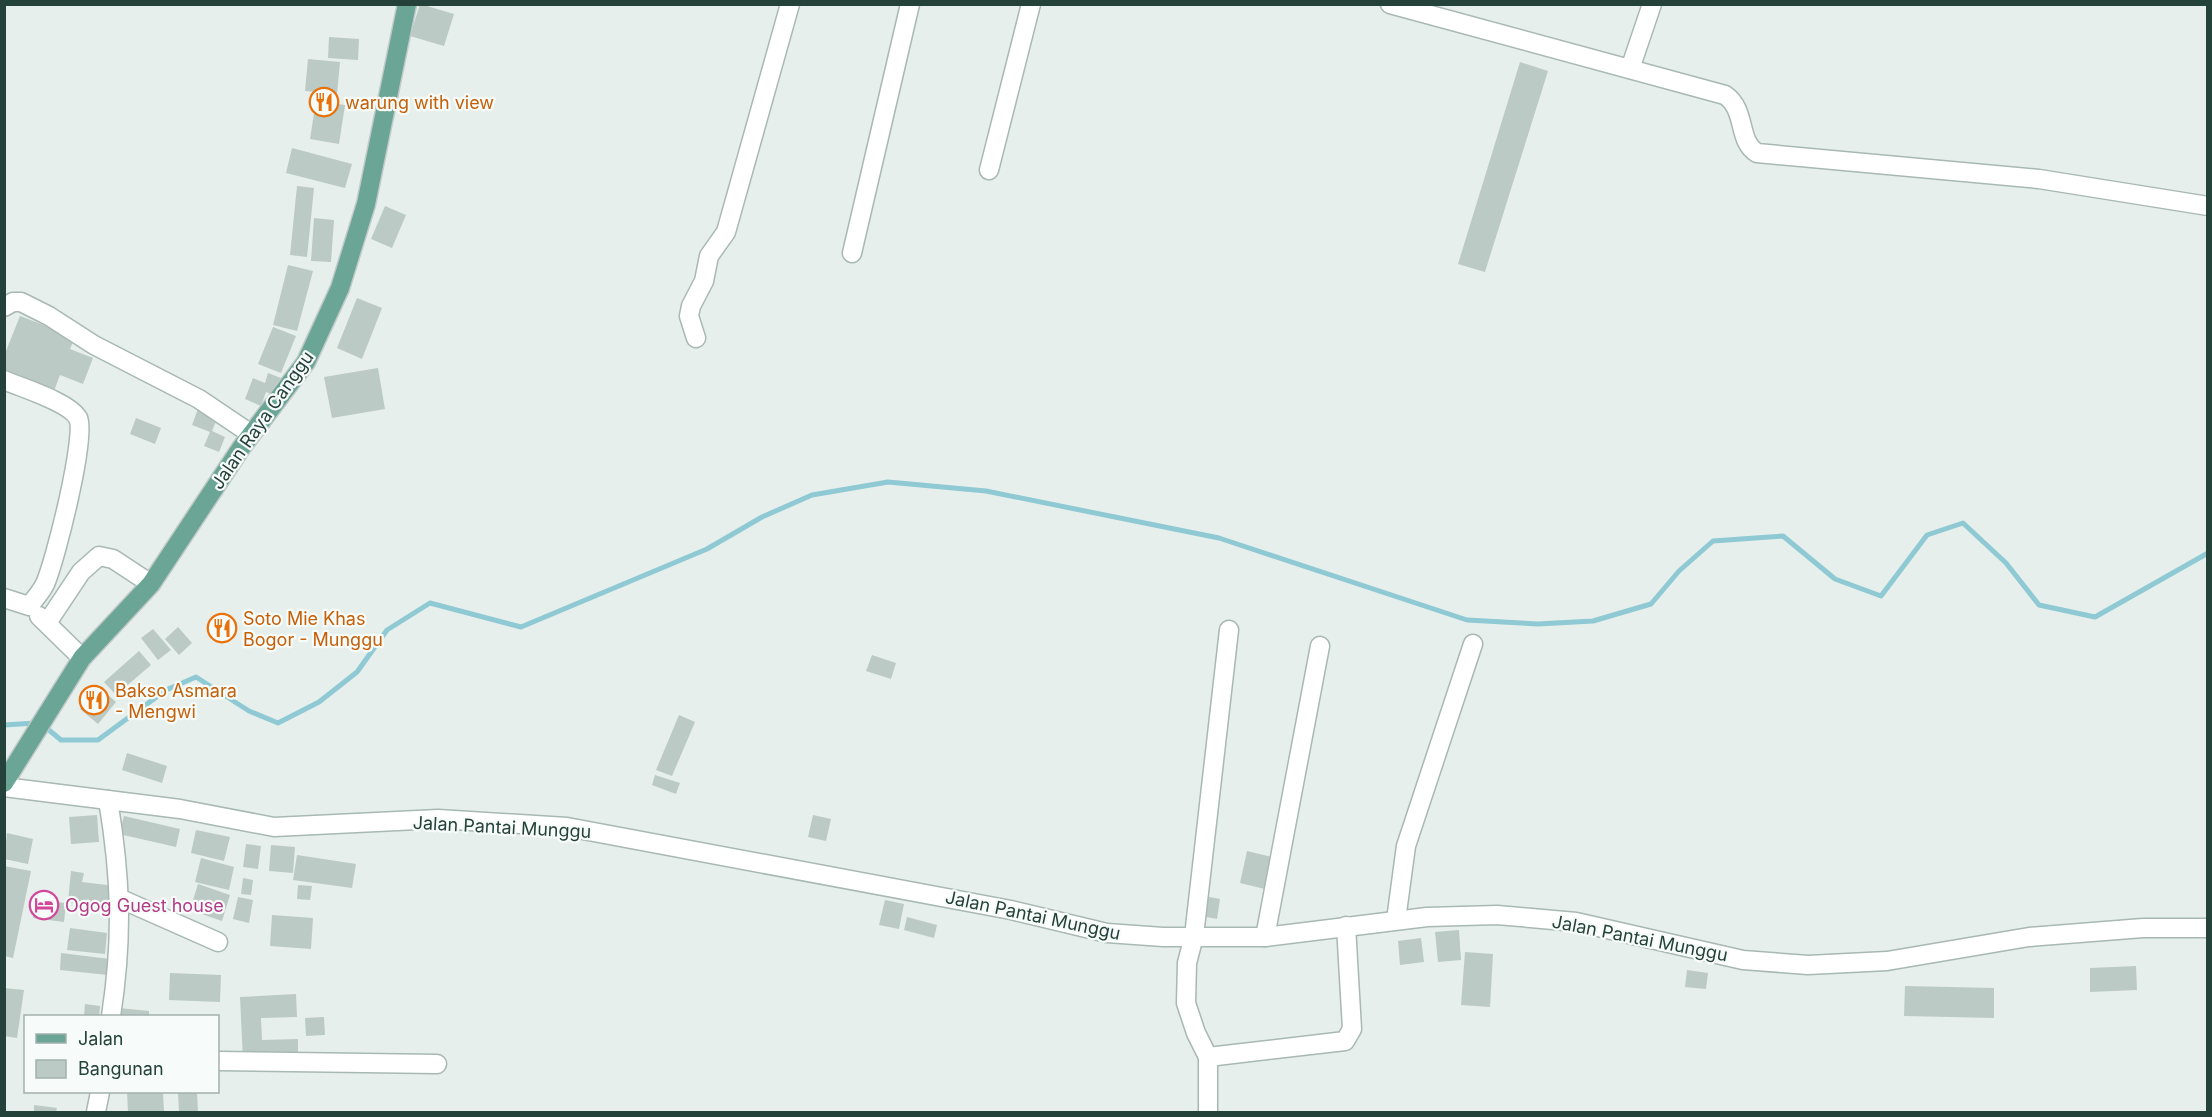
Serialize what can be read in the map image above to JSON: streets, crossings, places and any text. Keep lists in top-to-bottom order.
{
  "streets": {
    "main road": ["Jalan Raya Canggu"],
    "street": ["Jalan Pantai Munggu"]
  },
  "crossings": [
    ["Jalan Raya Canggu", "Jalan Pantai Munggu"]
  ],
  "places": {
    "restaurant": ["warung with view", "Soto Mie Khas Bogor - Munggu", "Bakso Asmara - Mengwi"],
    "hotel": ["Ogog Guest house"]
  },
  "legend": ["Jalan", "Bangunan"]
}
